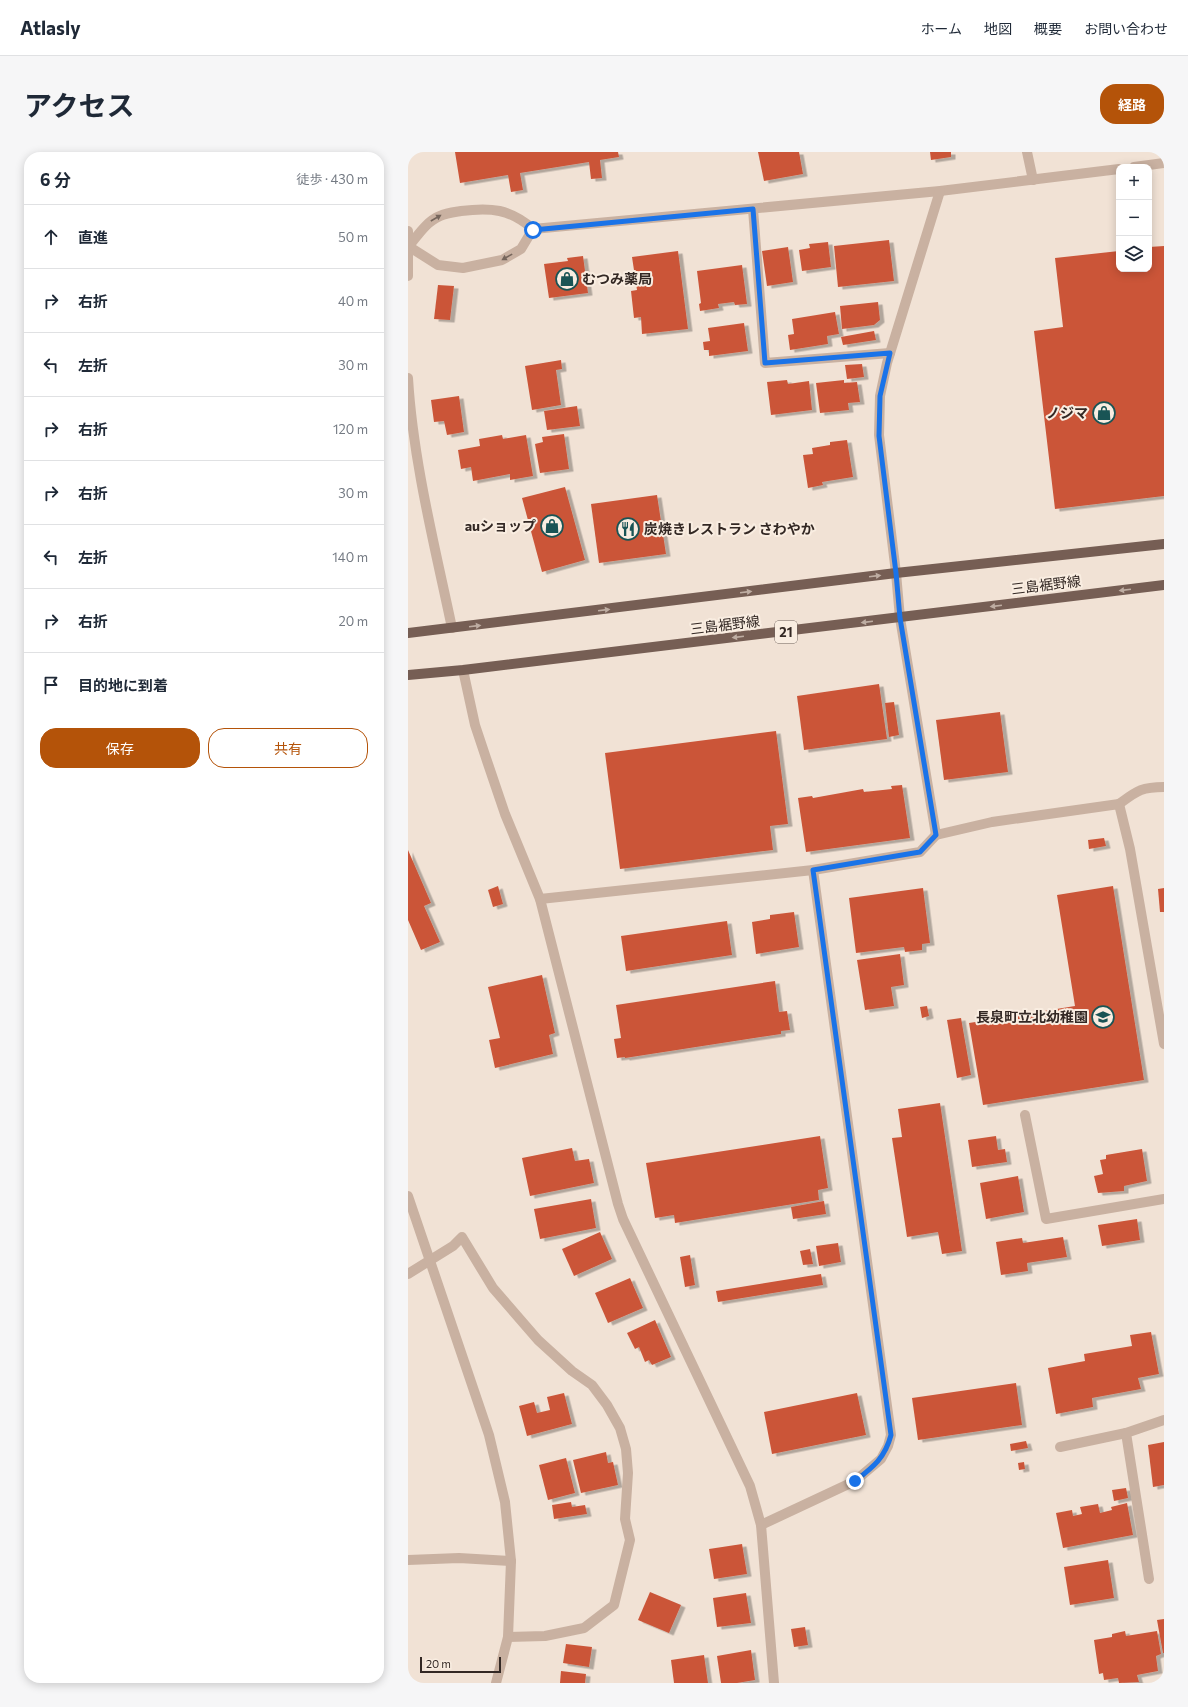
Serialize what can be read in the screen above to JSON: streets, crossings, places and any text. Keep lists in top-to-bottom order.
{
  "streets": {
    "main road": ["三島裾野線", "21"]
  },
  "places": {
    "shop": ["むつみ薬局", "ノジマ", "auショップ"],
    "restaurant": ["炭焼きレストラン さわやか"],
    "school or university": ["長泉町立北幼稚園"]
  },
  "scale_bar": "20 m",
  "page": {
    "header": "Atlasly",
    "nav": [
      "ホーム",
      "地図",
      "概要",
      "お問い合わせ"
    ],
    "title": "アクセス",
    "buttons": [
      "経路",
      ["保存", "共有"]
    ],
    "heading": ["6 分", "徒歩 · 430 m"],
    "map_buttons": ["+", "−"],
    "list": [
      ["直進", "50 m"],
      ["右折", "40 m"],
      ["左折", "30 m"],
      ["右折", "120 m"],
      ["右折", "30 m"],
      ["左折", "140 m"],
      ["右折", "20 m"],
      "目的地に到着"
    ],
    "scale": "20 m"
  }
}
